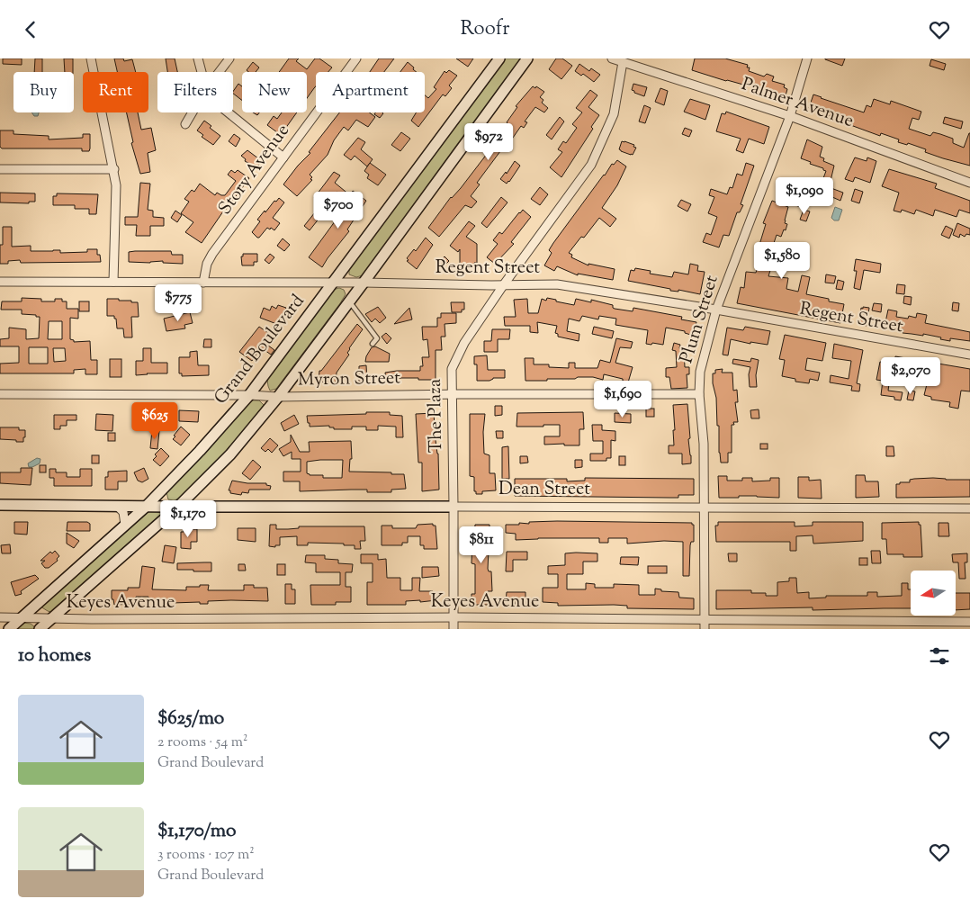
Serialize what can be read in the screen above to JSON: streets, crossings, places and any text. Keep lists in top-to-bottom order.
{
  "streets": {
    "street": [
      "Palmer Avenue",
      "Story Avenue",
      "Regent Street",
      "Plum Street",
      "Grand Boulevard",
      "Myron Street",
      "The Plaza",
      "Dean Street",
      "Keyes Avenue"
    ]
  },
  "crossings": [
    ["Palmer Avenue", "Plum Street"],
    ["Palmer Avenue", "The Plaza"],
    ["Story Avenue", "Regent Street"],
    ["Regent Street", "Plum Street"],
    ["Regent Street", "Grand Boulevard"],
    ["Regent Street", "The Plaza"],
    ["Plum Street", "Myron Street"],
    ["Plum Street", "Dean Street"],
    ["Plum Street", "Keyes Avenue"],
    ["Grand Boulevard", "Myron Street"],
    ["Grand Boulevard", "Dean Street"],
    ["Grand Boulevard", "Keyes Avenue"],
    ["Myron Street", "The Plaza"],
    ["The Plaza", "Dean Street"],
    ["The Plaza", "Keyes Avenue"]
  ],
  "north": "left",
  "page": {
    "header": "Roofr",
    "chip": [
      "Buy",
      "Rent",
      "Filters",
      "New",
      "Apartment"
    ],
    "price": [
      "$972",
      "$1,090",
      "$700",
      "$1,580",
      "$775",
      "$2,070",
      "$1,690",
      "$625",
      "$1,170",
      "$811"
    ],
    "heading": "10 homes",
    "list": [
      {
        "name": "$625/mo",
        "note": "2 rooms · 54 m² · Grand Boulevard"
      },
      {
        "name": "$1,170/mo",
        "note": "3 rooms · 107 m² · Grand Boulevard"
      }
    ]
  }
}
